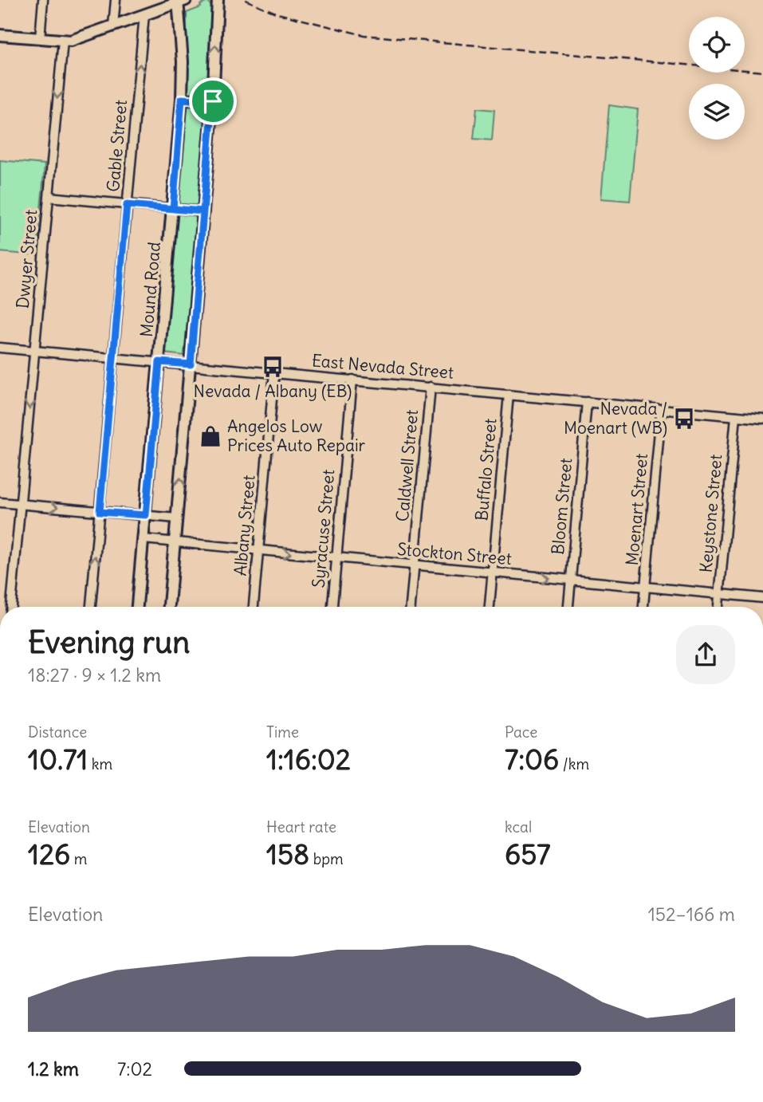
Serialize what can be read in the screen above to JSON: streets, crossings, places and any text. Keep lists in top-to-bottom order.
{
  "streets": {
    "main road": ["Mound Road"],
    "street": [
      "Gable Street",
      "Dwyer Street",
      "East Nevada Street",
      "Caldwell Street",
      "Buffalo Street",
      "Bloom Street",
      "Moenart Street",
      "Keystone Street",
      "Albany Street",
      "Syracuse Street",
      "Stockton Street"
    ]
  },
  "crossings": [
    ["Gable Street", "East Nevada Street"],
    ["Dwyer Street", "East Nevada Street"],
    ["Mound Road", "East Nevada Street"],
    ["Mound Road", "Stockton Street"],
    ["East Nevada Street", "Caldwell Street"],
    ["East Nevada Street", "Buffalo Street"],
    ["East Nevada Street", "Bloom Street"],
    ["East Nevada Street", "Moenart Street"],
    ["East Nevada Street", "Keystone Street"],
    ["East Nevada Street", "Albany Street"],
    ["East Nevada Street", "Syracuse Street"],
    ["Caldwell Street", "Stockton Street"],
    ["Buffalo Street", "Stockton Street"],
    ["Bloom Street", "Stockton Street"],
    ["Moenart Street", "Stockton Street"],
    ["Keystone Street", "Stockton Street"],
    ["Albany Street", "Stockton Street"],
    ["Syracuse Street", "Stockton Street"]
  ],
  "one_way": ["Gable Street", "Dwyer Street"],
  "places": {
    "bus stop": ["Nevada / Albany (EB)", "Nevada / Moenart (WB)"],
    "shop": ["Angelos Low Prices Auto Repair"]
  },
  "page": {
    "heading": ["Evening run", "18:27 · 9 × 1.2 km"],
    "stats": [
      ["Distance", "10.71 km"],
      ["Time", "1:16:02"],
      ["Pace", "7:06 /km"],
      ["Elevation", "126 m"],
      ["Heart rate", "158 bpm"],
      ["kcal", "657"]
    ],
    "chart": ["Elevation", "152–166 m"],
    "list": [
      {
        "name": "1.2 km",
        "note": "7:02"
      }
    ]
  }
}
